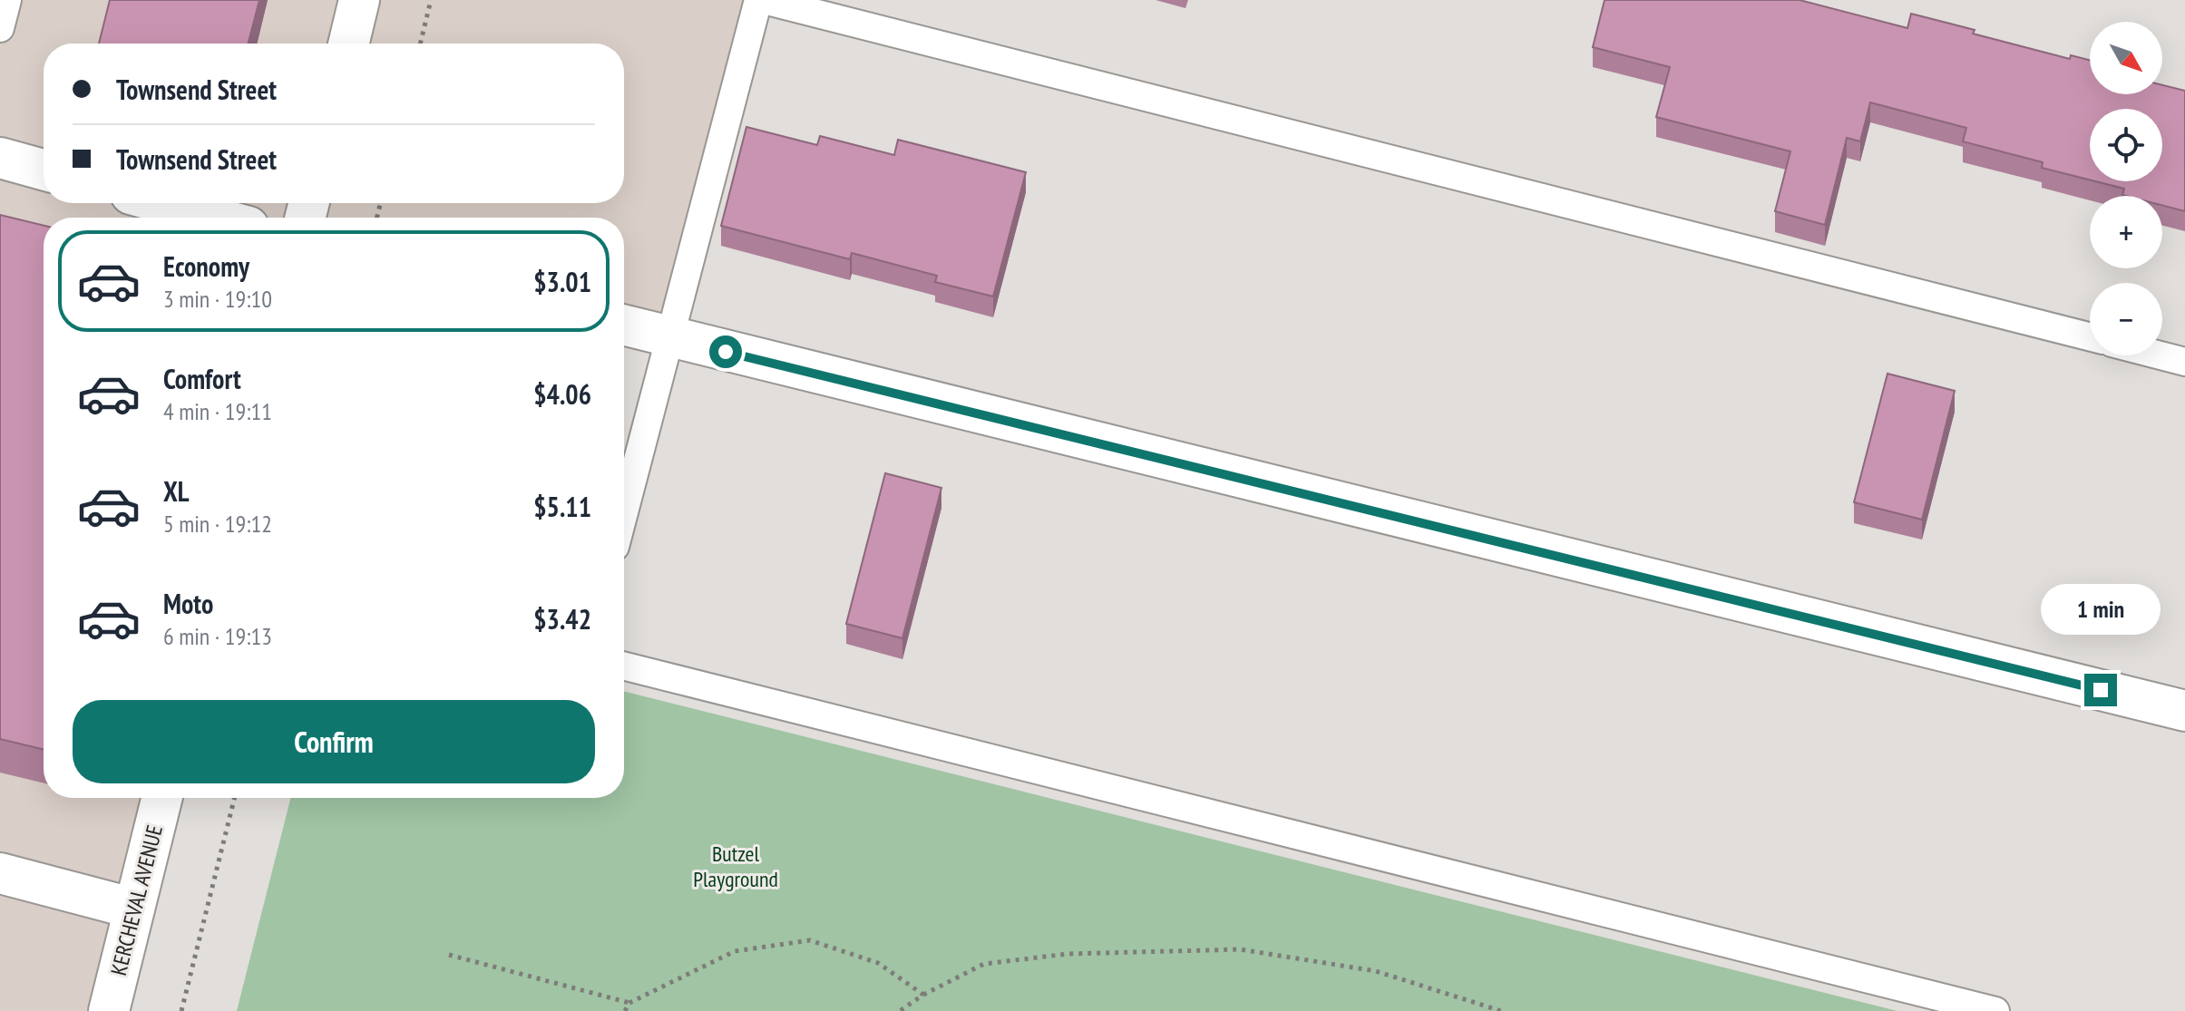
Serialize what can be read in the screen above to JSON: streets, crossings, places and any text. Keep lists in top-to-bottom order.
{
  "streets": {
    "street": ["KERCHEVAL AVENUE"]
  },
  "parks": ["Butzel Playground"],
  "north": "bottom right",
  "page": {
    "map_buttons": ["+", "−"],
    "banner": ["Townsend Street", "Townsend Street"],
    "list": [
      {
        "name": "Economy",
        "note": "3 min · 19:10",
        "value": "$3.01"
      },
      {
        "name": "Comfort",
        "note": "4 min · 19:11",
        "value": "$4.06"
      },
      {
        "name": "XL",
        "note": "5 min · 19:12",
        "value": "$5.11"
      },
      {
        "name": "Moto",
        "note": "6 min · 19:13",
        "value": "$3.42"
      }
    ],
    "bubble": "1 min",
    "buttons": "Confirm"
  }
}
